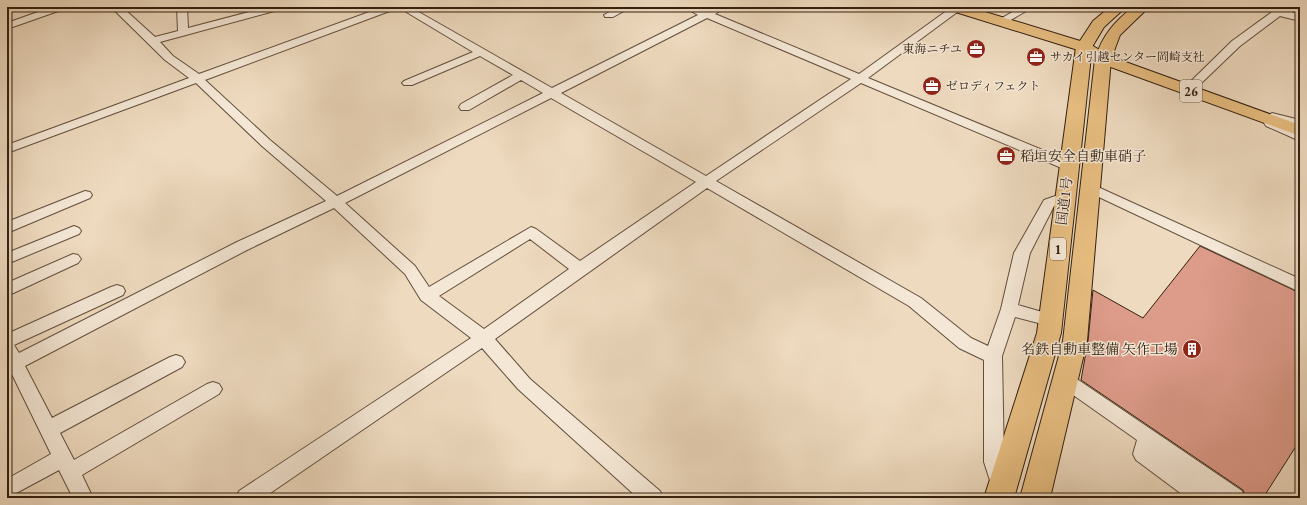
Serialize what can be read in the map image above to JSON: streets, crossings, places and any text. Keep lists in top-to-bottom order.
{
  "streets": {
    "main road": ["26", "国道1号", "1"]
  },
  "crossings": [
    ["26", "国道1号"]
  ],
  "places": {
    "office": [
      "東海ニチユ",
      "サカイ引越センター岡崎支社",
      "ゼロディフェクト",
      "稻垣安全自動車硝子"
    ],
    "building": ["名鉄自動車整備 矢作工場"]
  }
}
